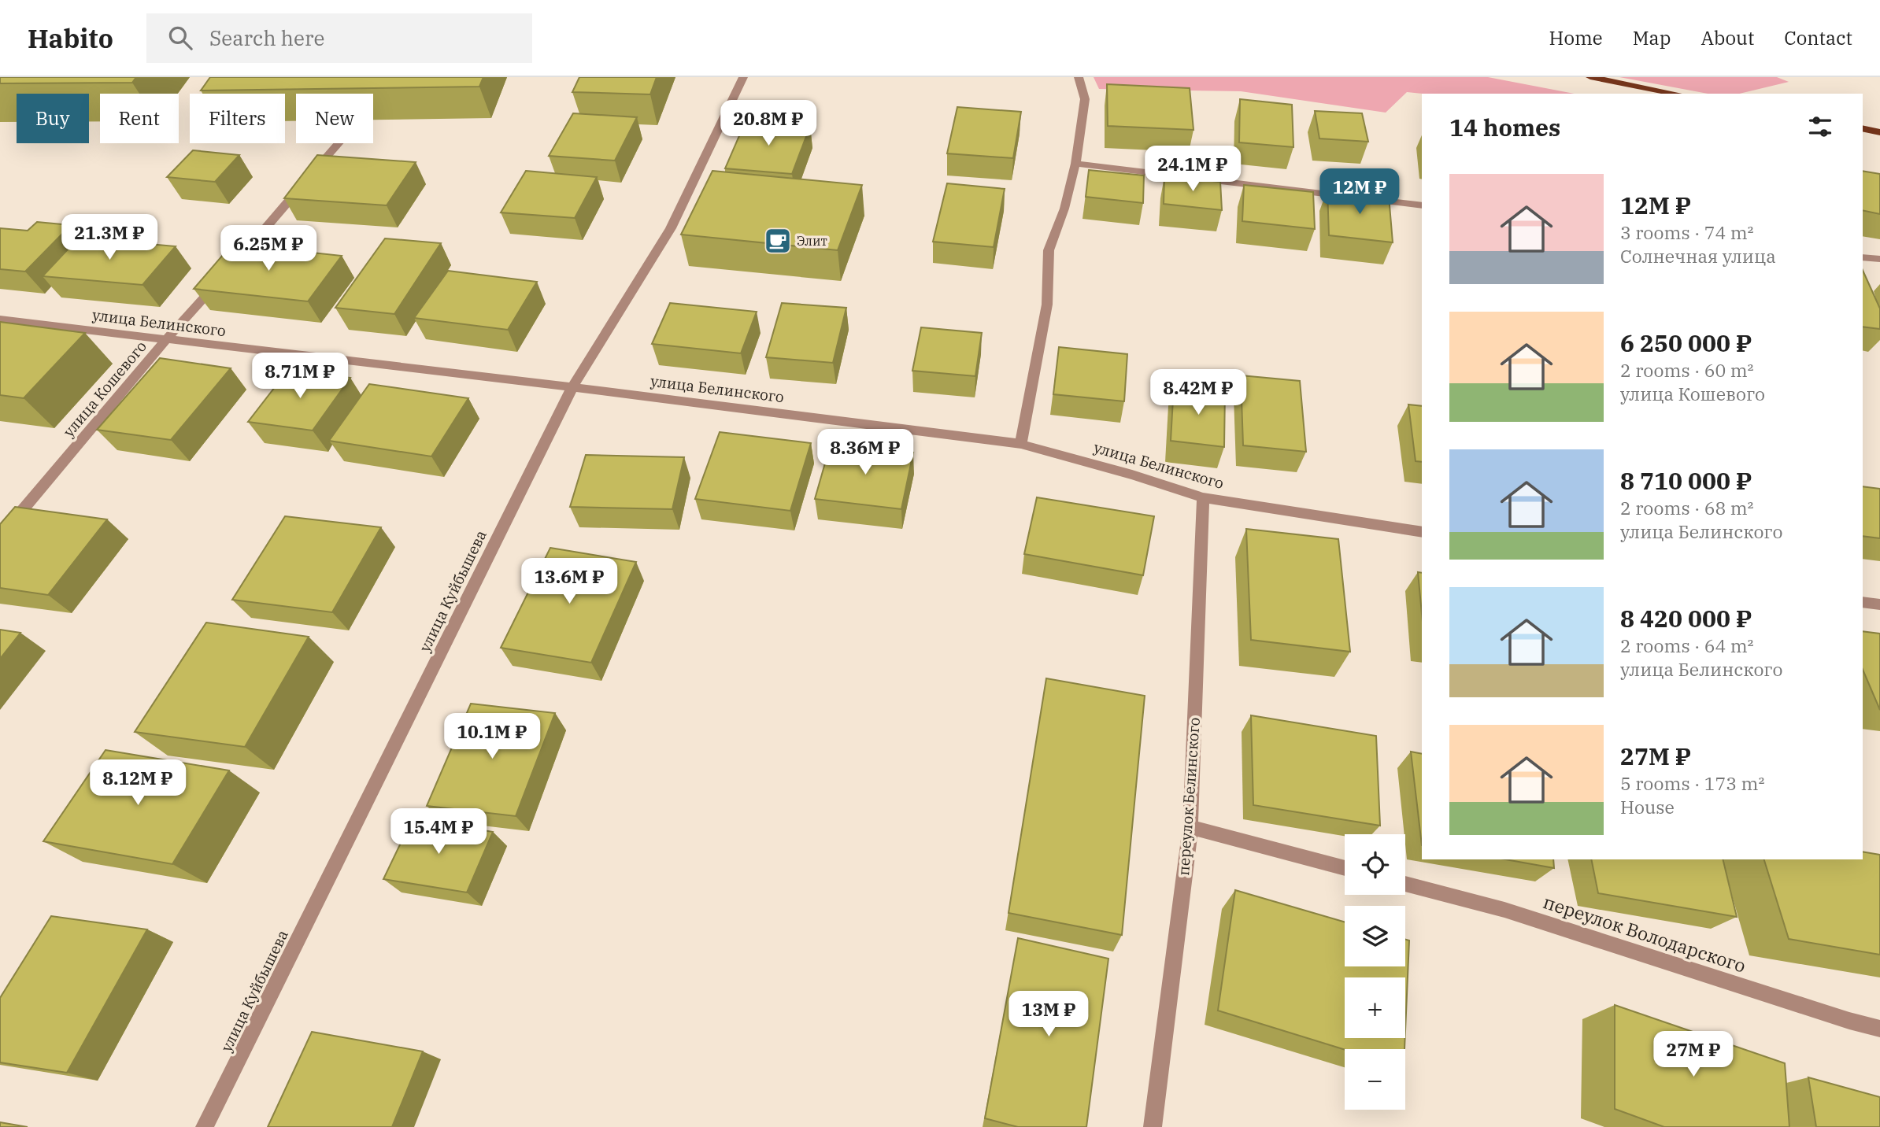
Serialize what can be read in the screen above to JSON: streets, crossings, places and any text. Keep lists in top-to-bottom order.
{
  "streets": {
    "street": [
      "улица Белинского",
      "улица Кошевого",
      "улица Куйбышева",
      "переулок Белинского",
      "переулок Володарского"
    ]
  },
  "crossings": [
    ["улица Белинского", "улица Кошевого"],
    ["улица Белинского", "улица Куйбышева"],
    ["улица Белинского", "переулок Белинского"]
  ],
  "places": {
    "cafe": ["Элит"]
  },
  "page": {
    "header": "Habito",
    "search": "Search here",
    "nav": [
      "Home",
      "Map",
      "About",
      "Contact"
    ],
    "chip": [
      "Buy",
      "Rent",
      "Filters",
      "New"
    ],
    "heading": "14 homes",
    "price": [
      "20.8M ₽",
      "24.1M ₽",
      "12M ₽",
      "21.3M ₽",
      "6.25M ₽",
      "8.71M ₽",
      "8.42M ₽",
      "8.36M ₽",
      "13.6M ₽",
      "10.1M ₽",
      "8.12M ₽",
      "15.4M ₽",
      "13M ₽",
      "27M ₽"
    ],
    "list": [
      {
        "name": "12M ₽",
        "note": "3 rooms · 74 m² · Солнечная улица"
      },
      {
        "name": "6 250 000 ₽",
        "note": "2 rooms · 60 m² · улица Кошевого"
      },
      {
        "name": "8 710 000 ₽",
        "note": "2 rooms · 68 m² · улица Белинского"
      },
      {
        "name": "8 420 000 ₽",
        "note": "2 rooms · 64 m² · улица Белинского"
      },
      {
        "name": "27M ₽",
        "note": "5 rooms · 173 m² · House"
      }
    ],
    "map_buttons": ["+", "−"]
  }
}
